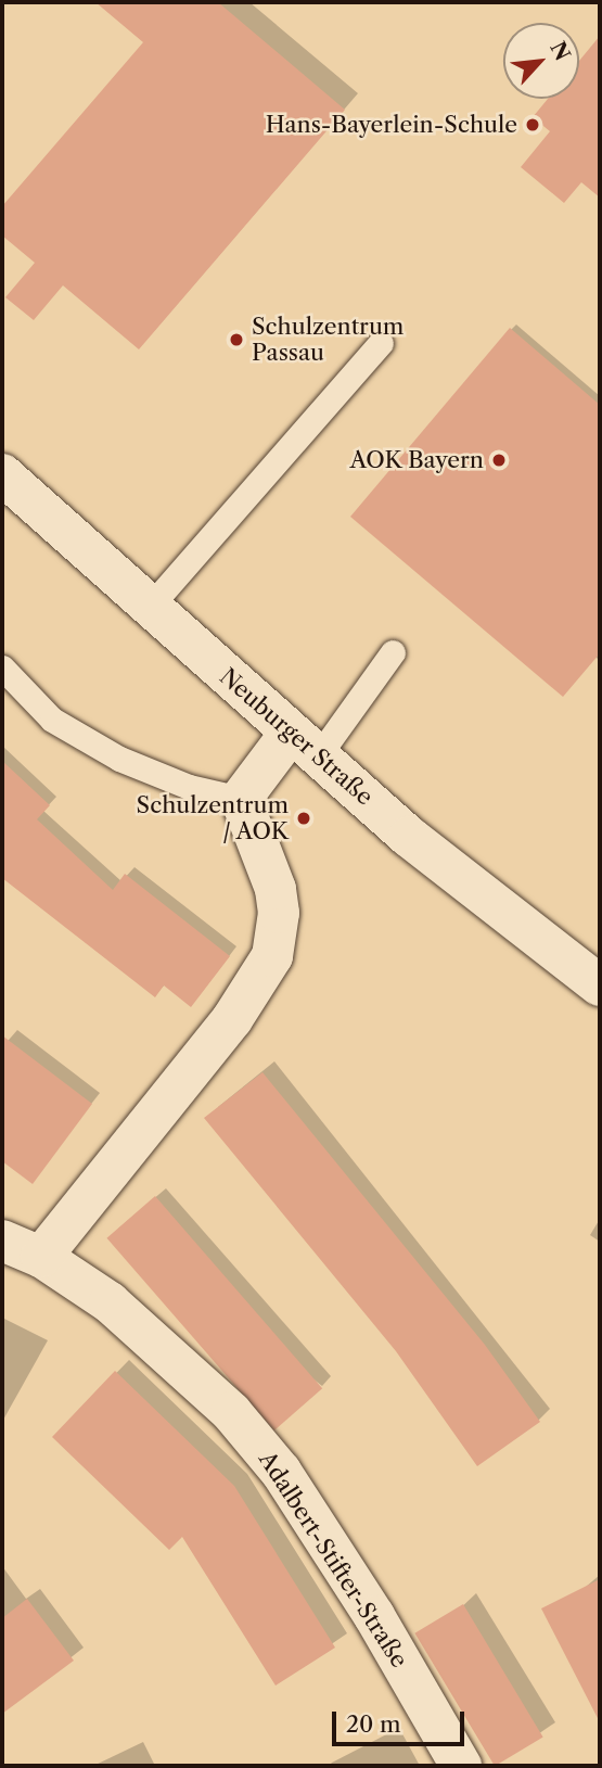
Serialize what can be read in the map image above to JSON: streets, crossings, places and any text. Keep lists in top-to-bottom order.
{
  "streets": {
    "street": ["Neuburger Straße", "Adalbert-Stifter-Straße"]
  },
  "places": [
    "Hans-Bayerlein-Schule",
    "Schulzentrum Passau",
    "AOK Bayern",
    "Schulzentrum / AOK"
  ],
  "scale_bar": "20 m",
  "north": "top right"
}
